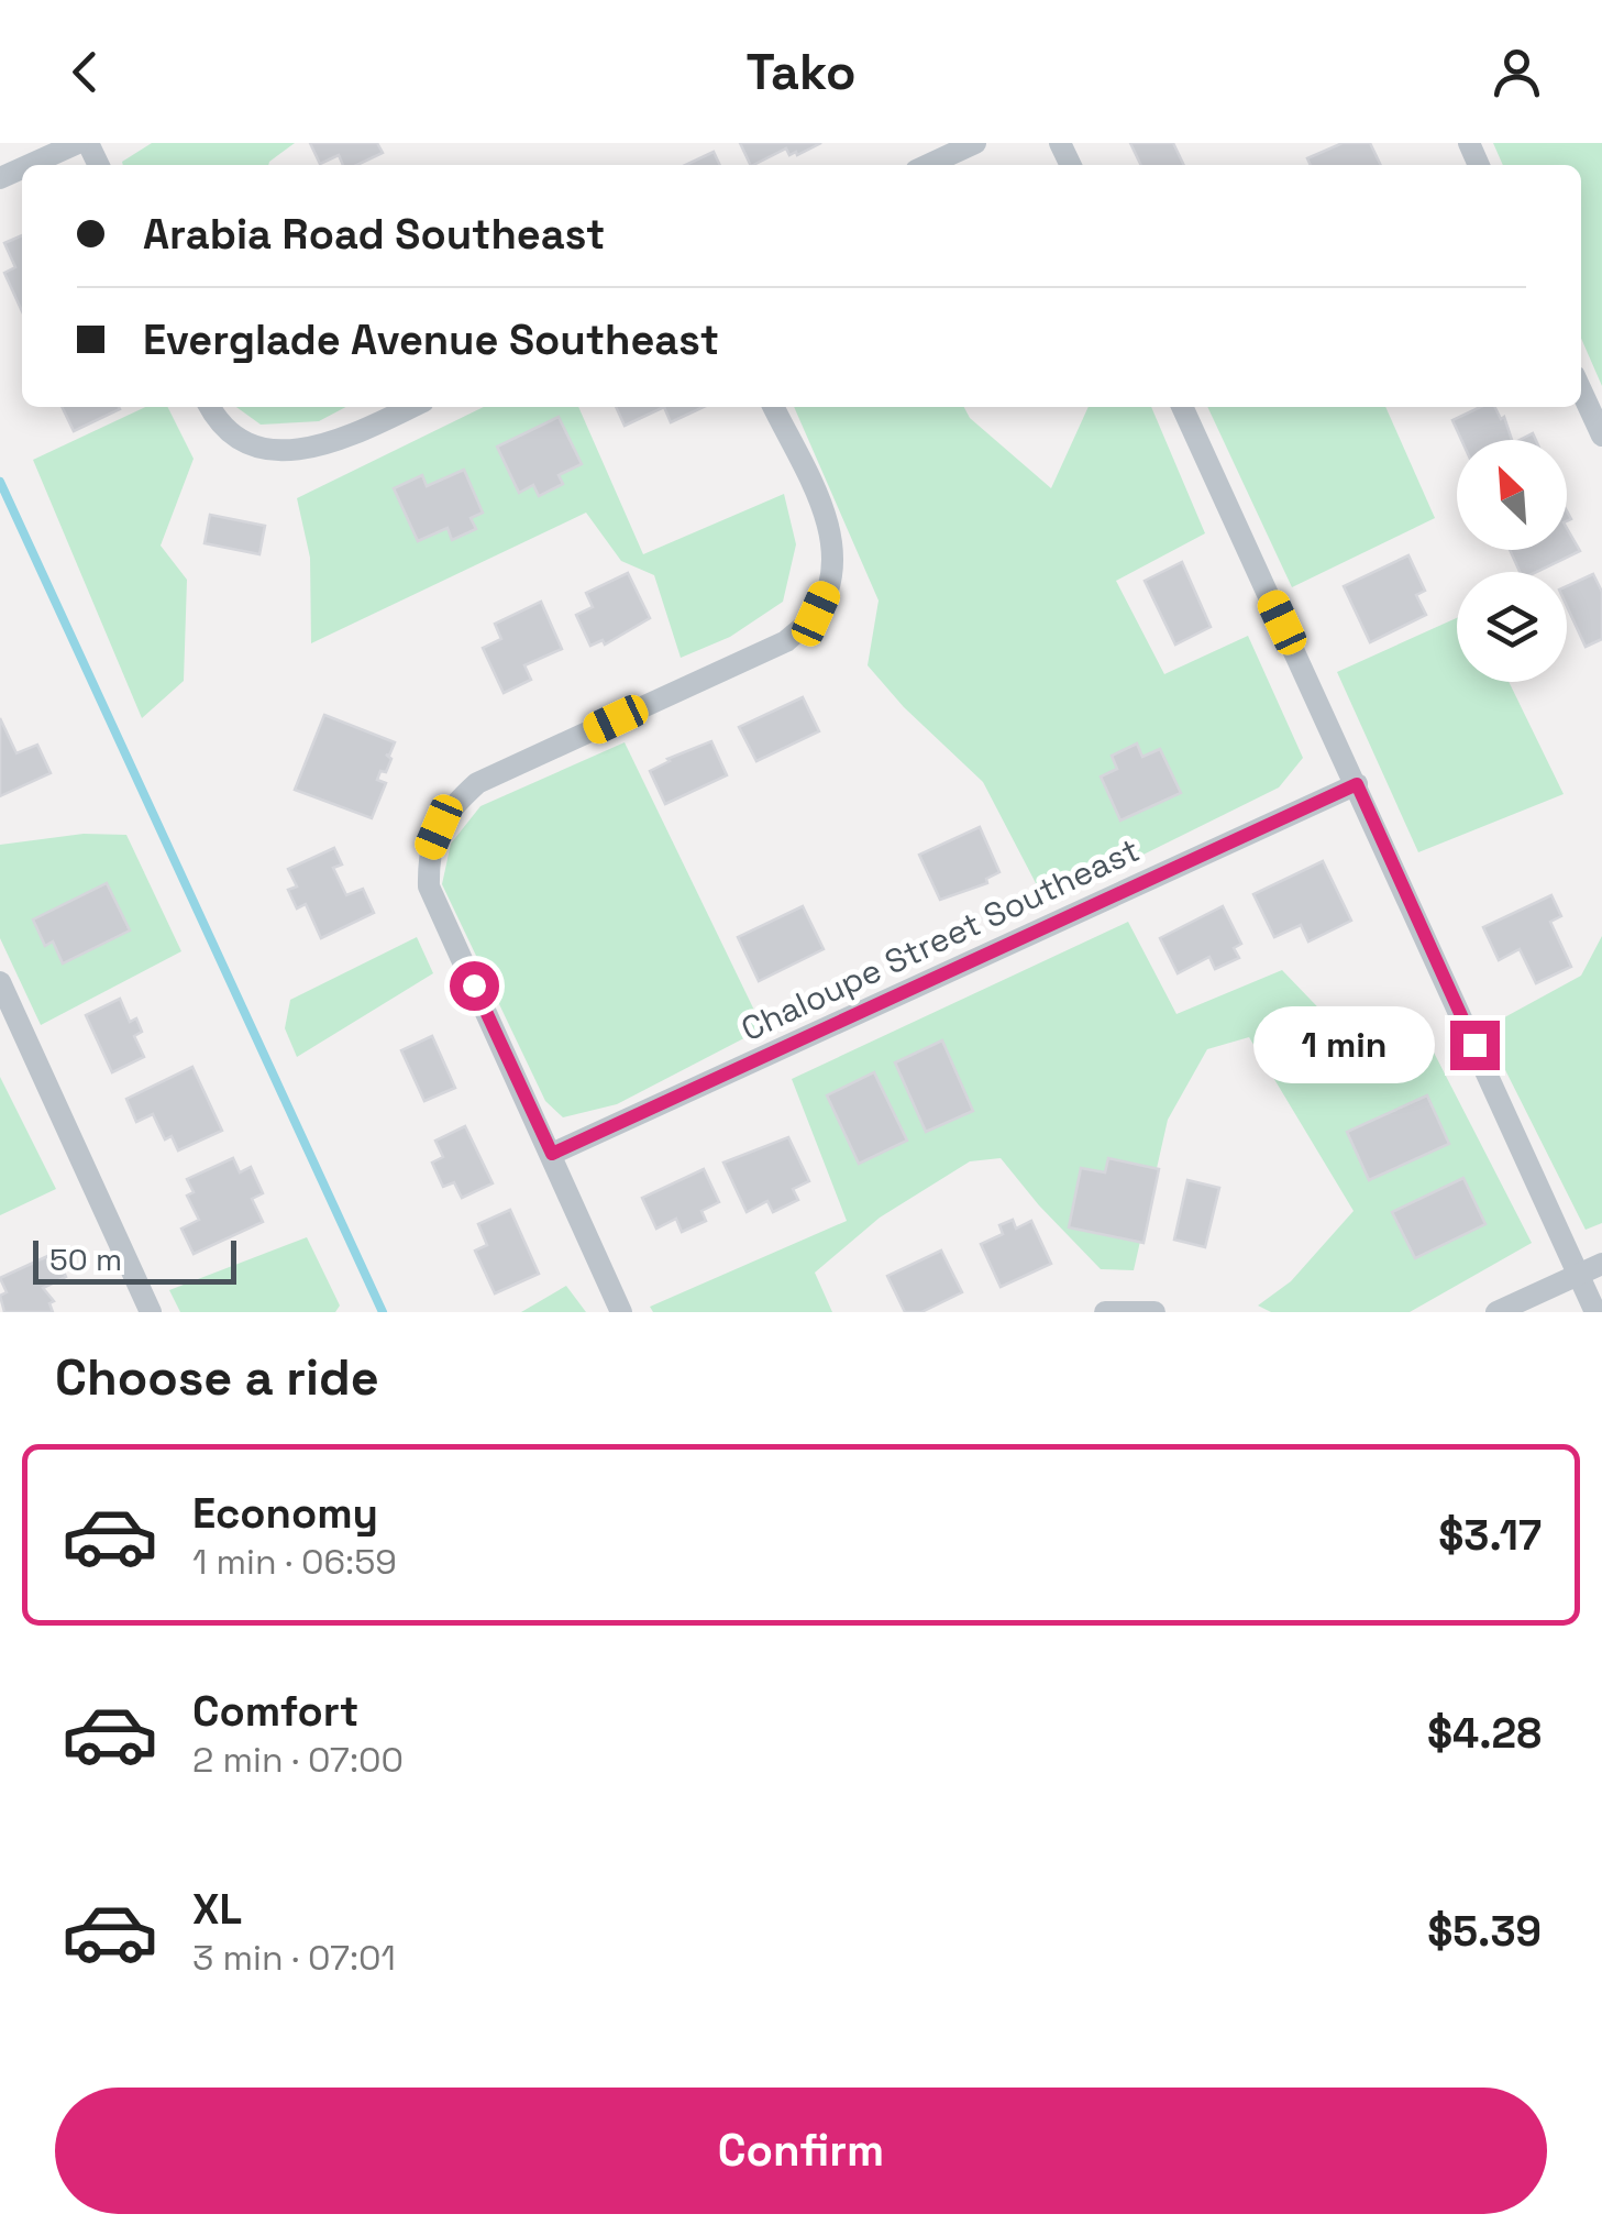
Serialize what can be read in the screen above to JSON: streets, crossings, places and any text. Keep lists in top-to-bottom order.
{
  "streets": {
    "street": ["Chaloupe Street Southeast"]
  },
  "scale_bar": "50 m",
  "north": "top left",
  "page": {
    "header": "Tako",
    "banner": ["Arabia Road Southeast", "Everglade Avenue Southeast"],
    "bubble": "1 min",
    "scale": "50 m",
    "heading": "Choose a ride",
    "list": [
      {
        "name": "Economy",
        "note": "1 min · 06:59",
        "value": "$3.17"
      },
      {
        "name": "Comfort",
        "note": "2 min · 07:00",
        "value": "$4.28"
      },
      {
        "name": "XL",
        "note": "3 min · 07:01",
        "value": "$5.39"
      }
    ],
    "buttons": "Confirm"
  }
}
